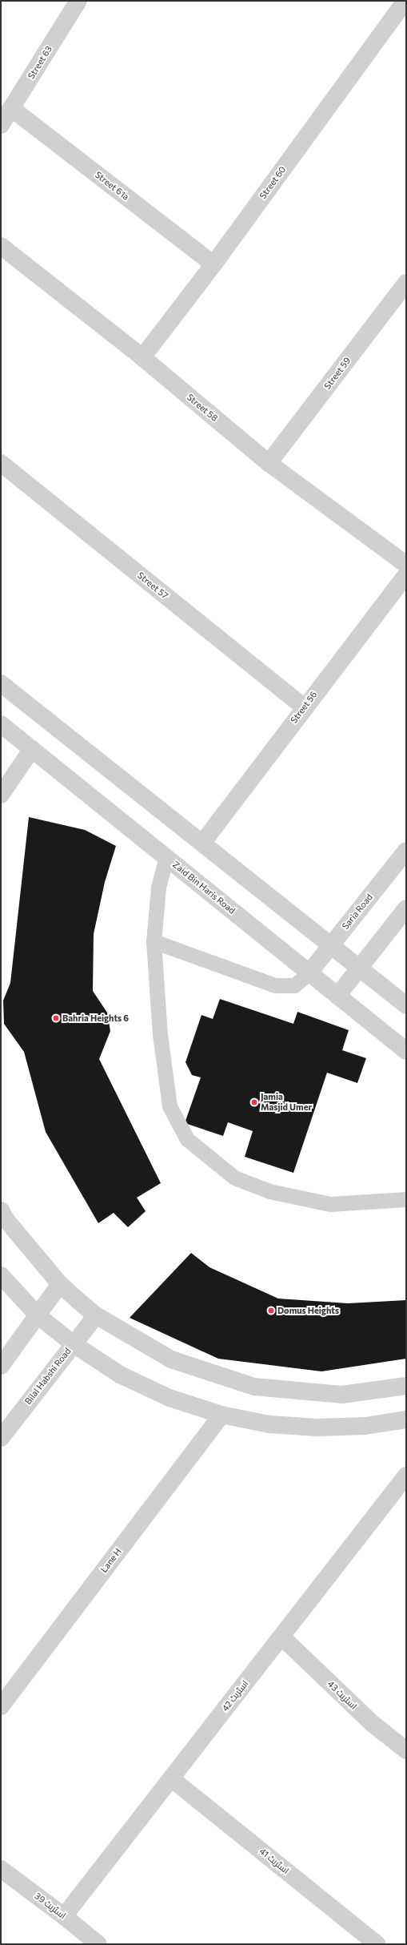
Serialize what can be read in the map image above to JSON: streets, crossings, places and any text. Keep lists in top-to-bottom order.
{
  "streets": {
    "street": [
      "Street 63",
      "Street 60",
      "Street 61a",
      "Street 59",
      "Street 58",
      "Street 57",
      "Street 56",
      "Zaid Bin Haris Road",
      "Saria Road",
      "Bilal Habshi Road",
      "Lane H",
      "اسٹریٹ 43",
      "اسٹریٹ 42",
      "اسٹریٹ 41",
      "اسٹریٹ 39"
    ]
  },
  "crossings": [
    ["Street 63", "Street 61a"],
    ["Street 60", "Street 61a"],
    ["Street 60", "Street 58"],
    ["Street 59", "Street 58"],
    ["Street 57", "Street 56"],
    ["Zaid Bin Haris Road", "Saria Road"],
    ["اسٹریٹ 43", "اسٹریٹ 42"],
    ["اسٹریٹ 42", "اسٹریٹ 41"],
    ["اسٹریٹ 42", "اسٹریٹ 39"]
  ],
  "places": ["Bahria Heights 6", "Jamia Masjid Umer", "Domus Heights"]
}
